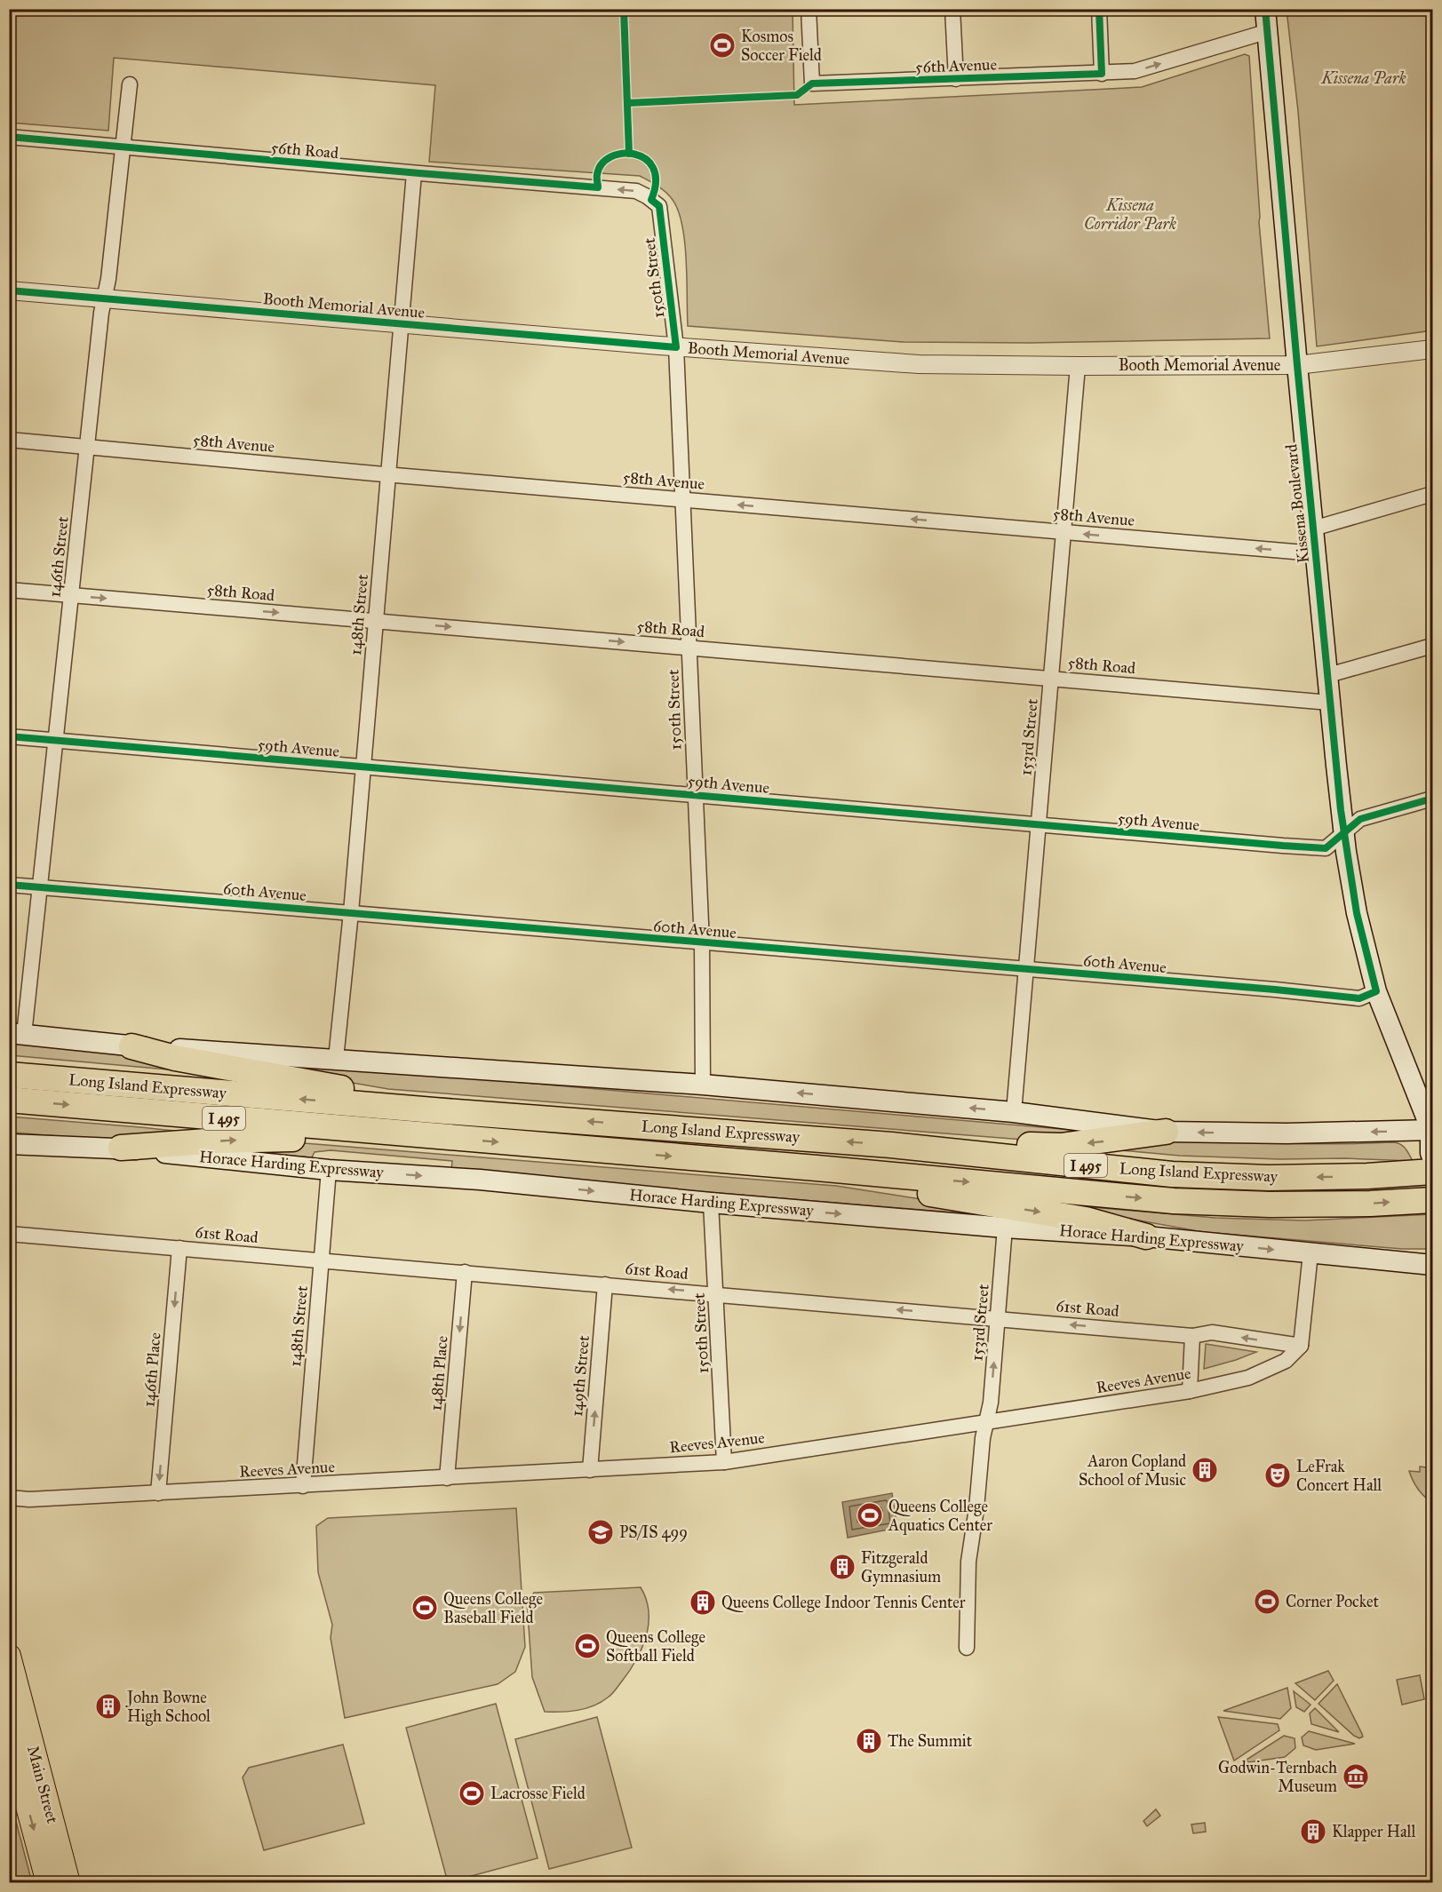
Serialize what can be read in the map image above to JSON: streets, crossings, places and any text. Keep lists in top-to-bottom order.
{
  "streets": {
    "highway": ["Long Island Expressway", "I 495"],
    "main road": ["Kissena Boulevard", "Horace Harding Expressway", "Main Street"],
    "street": [
      "56th Avenue",
      "56th Road",
      "150th Street",
      "Booth Memorial Avenue",
      "58th Avenue",
      "146th Street",
      "58th Road",
      "148th Street",
      "153rd Street",
      "59th Avenue",
      "60th Avenue",
      "61st Road",
      "146th Place",
      "148th Place",
      "149th Street",
      "Reeves Avenue"
    ]
  },
  "crossings": [
    ["56th Avenue", "Kissena Boulevard"],
    ["56th Road", "150th Street"],
    ["56th Road", "146th Street"],
    ["56th Road", "148th Street"],
    ["150th Street", "Booth Memorial Avenue"],
    ["150th Street", "58th Avenue"],
    ["150th Street", "58th Road"],
    ["150th Street", "59th Avenue"],
    ["150th Street", "60th Avenue"],
    ["150th Street", "Horace Harding Expressway"],
    ["150th Street", "61st Road"],
    ["150th Street", "Reeves Avenue"],
    ["Booth Memorial Avenue", "Kissena Boulevard"],
    ["Booth Memorial Avenue", "146th Street"],
    ["Booth Memorial Avenue", "148th Street"],
    ["Booth Memorial Avenue", "153rd Street"],
    ["58th Avenue", "Kissena Boulevard"],
    ["58th Avenue", "146th Street"],
    ["58th Avenue", "148th Street"],
    ["58th Avenue", "153rd Street"],
    ["Kissena Boulevard", "58th Road"],
    ["Kissena Boulevard", "59th Avenue"],
    ["Kissena Boulevard", "60th Avenue"],
    ["Kissena Boulevard", "Long Island Expressway"],
    ["146th Street", "58th Road"],
    ["146th Street", "59th Avenue"],
    ["146th Street", "60th Avenue"],
    ["58th Road", "148th Street"],
    ["58th Road", "153rd Street"],
    ["148th Street", "59th Avenue"],
    ["148th Street", "60th Avenue"],
    ["148th Street", "Horace Harding Expressway"],
    ["148th Street", "61st Road"],
    ["148th Street", "Reeves Avenue"],
    ["153rd Street", "59th Avenue"],
    ["153rd Street", "60th Avenue"],
    ["153rd Street", "Horace Harding Expressway"],
    ["153rd Street", "61st Road"],
    ["153rd Street", "Reeves Avenue"],
    ["61st Road", "146th Place"],
    ["61st Road", "148th Place"],
    ["61st Road", "149th Street"],
    ["61st Road", "Reeves Avenue"],
    ["146th Place", "Reeves Avenue"],
    ["148th Place", "Reeves Avenue"],
    ["149th Street", "Reeves Avenue"]
  ],
  "one_way": [
    "56th Road",
    "58th Avenue",
    "58th Road",
    "61st Road",
    "146th Place",
    "148th Place",
    "149th Street"
  ],
  "parks": ["Kissena Park", "Kissena Corridor Park"],
  "places": {
    "sports": [
      "Kosmos Soccer Field",
      "Queens College Aquatics Center",
      "Corner Pocket",
      "Queens College Baseball Field",
      "Queens College Softball Field",
      "Lacrosse Field"
    ],
    "building": [
      "Aaron Copland School of Music",
      "Fitzgerald Gymnasium",
      "Queens College Indoor Tennis Center",
      "John Bowne High School",
      "The Summit",
      "Klapper Hall"
    ],
    "theatre": ["LeFrak Concert Hall"],
    "school or university": ["PS/IS 499"],
    "museum": ["Godwin-Ternbach Museum"]
  }
}
